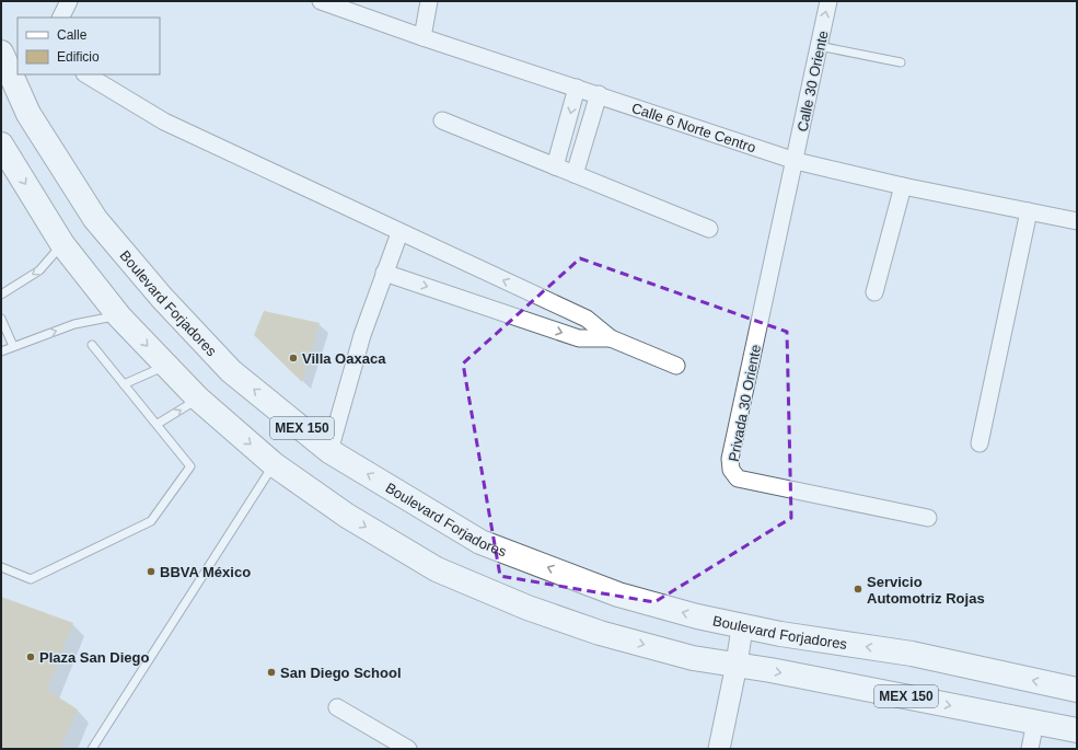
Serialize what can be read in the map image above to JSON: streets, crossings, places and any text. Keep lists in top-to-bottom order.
{
  "streets": {
    "main road": ["Boulevard Forjadores", "MEX 150"],
    "street": ["Calle 30 Oriente", "Calle 6 Norte Centro", "Privada 30 Oriente"]
  },
  "crossings": [
    ["Calle 30 Oriente", "Calle 6 Norte Centro"],
    ["Calle 30 Oriente", "Privada 30 Oriente"],
    ["Calle 6 Norte Centro", "Privada 30 Oriente"]
  ],
  "places": [
    "Villa Oaxaca",
    "BBVA México",
    "Servicio Automotriz Rojas",
    "Plaza San Diego",
    "San Diego School"
  ],
  "legend": ["Calle", "Edificio"]
}
